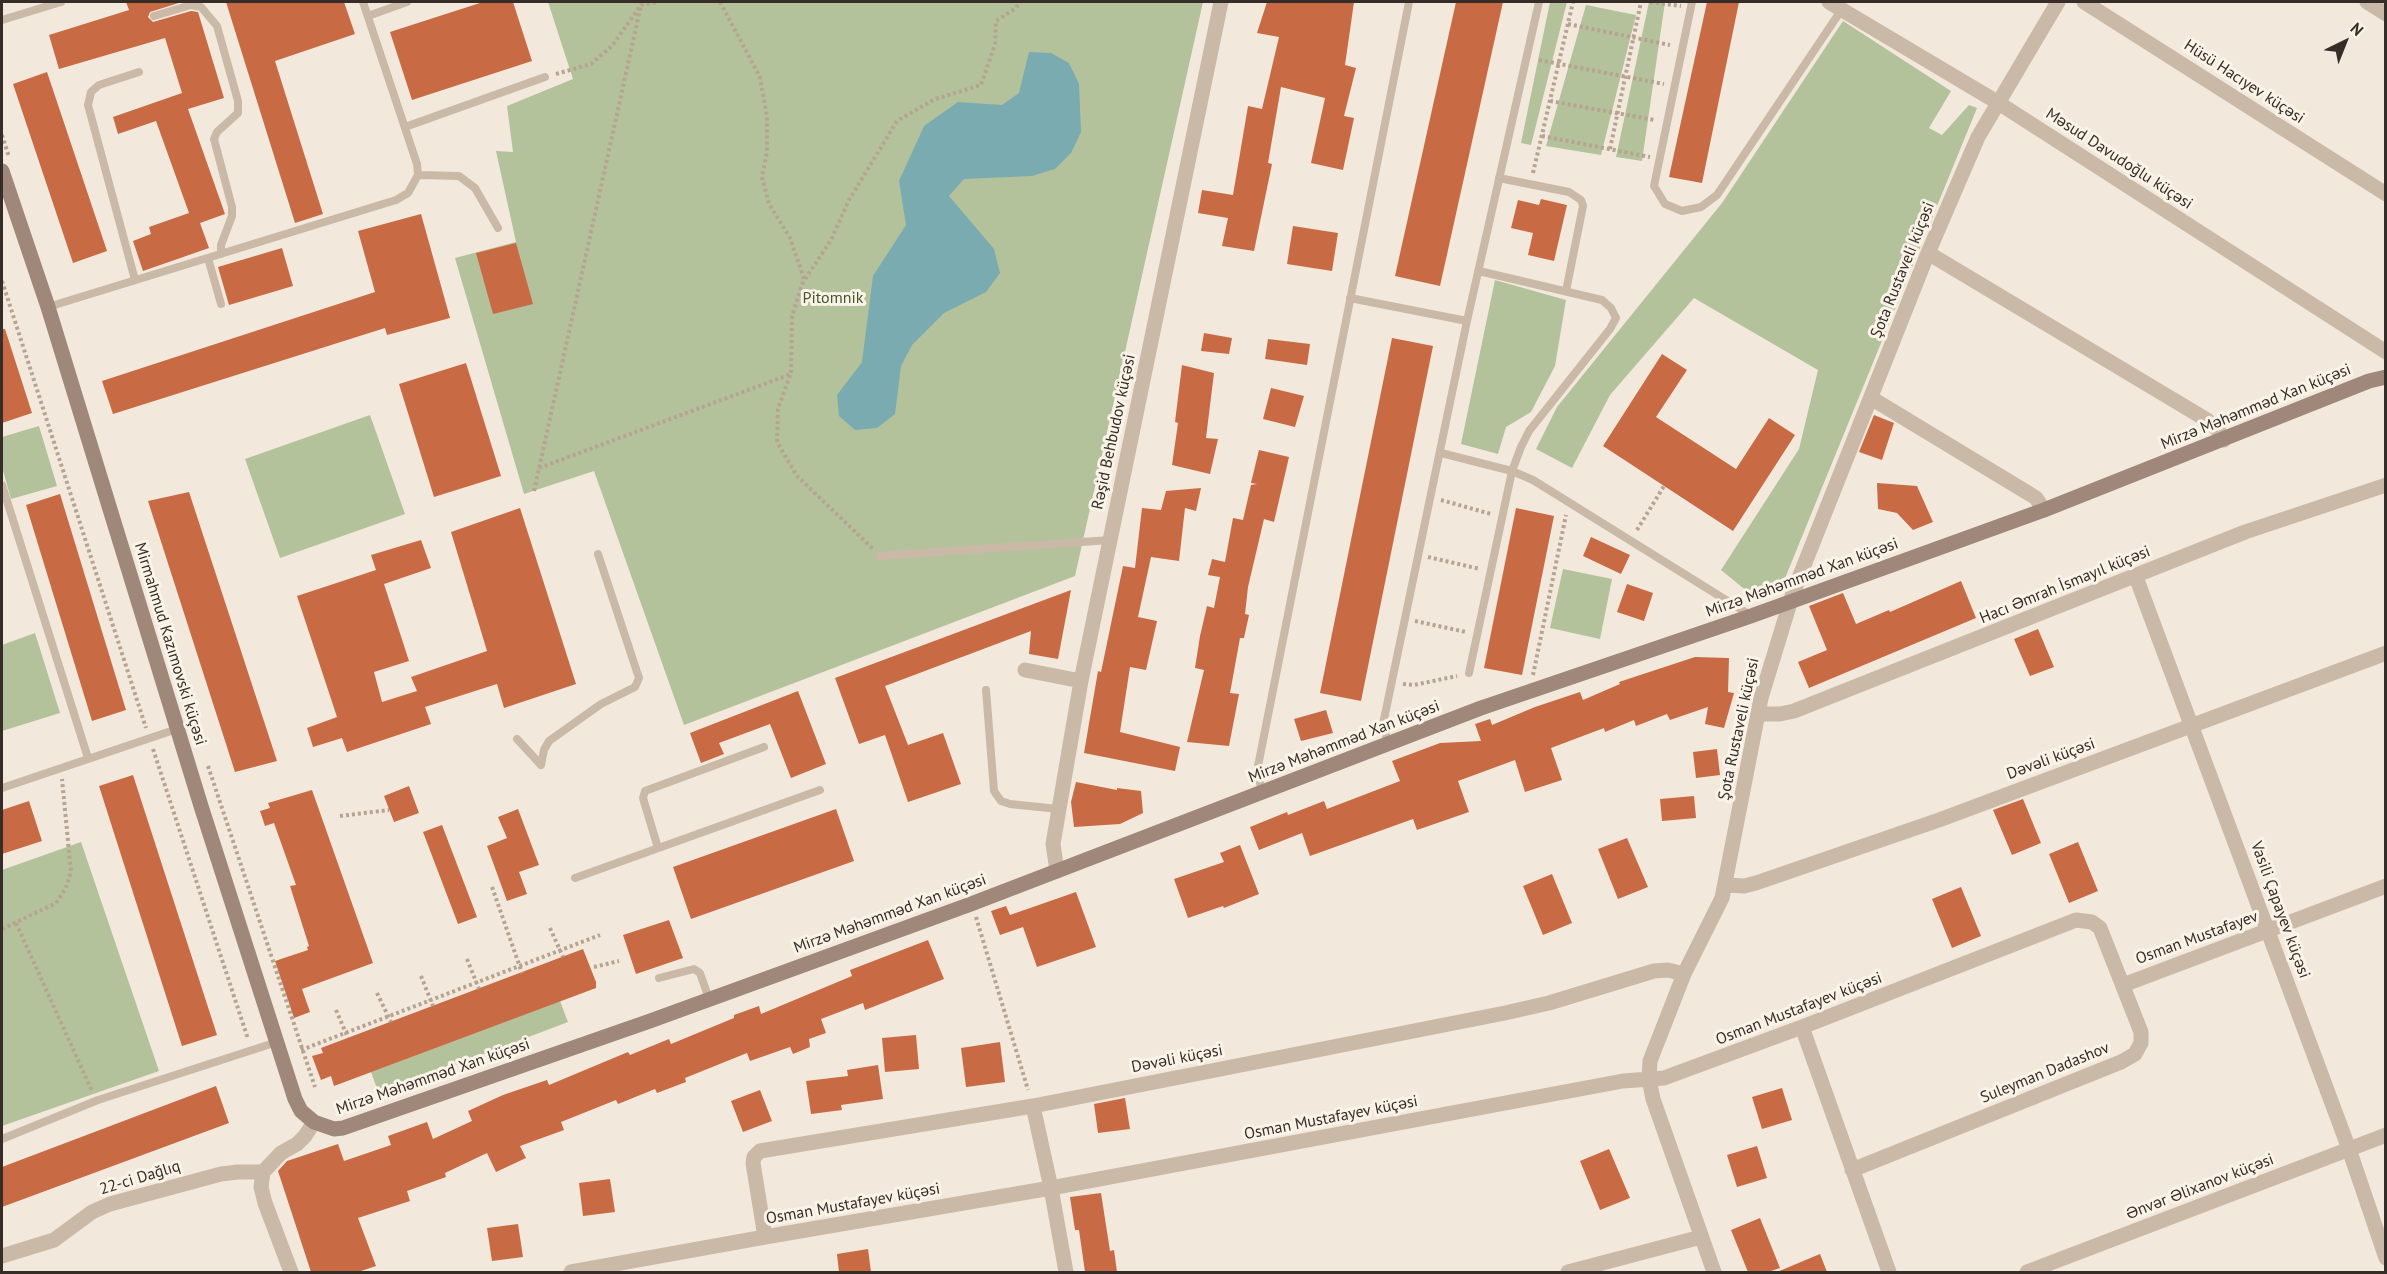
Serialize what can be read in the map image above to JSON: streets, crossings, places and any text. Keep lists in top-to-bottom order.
{
  "streets": {
    "street": [
      "Hüsü Hacıyev küçəsi",
      "Məsud Davudoğlu küçəsi",
      "Şota Rustaveli küçəsi",
      "Mirzə Məhəmməd Xan küçəsi",
      "Rəşid Behbudov küçəsi",
      "Hacı Əmrah İsmayıl küçəsi",
      "Mirmahmud Kazımovski küçəsi",
      "Dəvəli küçəsi",
      "Vasili Çapayev küçəsi",
      "Osman Mustafayev",
      "Osman Mustafayev küçəsi",
      "Suleyman Dadashov",
      "22-ci Dağlıq",
      "Ənvər Əlixanov küçəsi"
    ]
  },
  "crossings": [
    ["Məsud Davudoğlu küçəsi", "Şota Rustaveli küçəsi"],
    ["Şota Rustaveli küçəsi", "Mirzə Məhəmməd Xan küçəsi"],
    ["Şota Rustaveli küçəsi", "Hacı Əmrah İsmayıl küçəsi"],
    ["Şota Rustaveli küçəsi", "Dəvəli küçəsi"],
    ["Şota Rustaveli küçəsi", "Osman Mustafayev küçəsi"],
    ["Mirzə Məhəmməd Xan küçəsi", "Rəşid Behbudov küçəsi"],
    ["Mirzə Məhəmməd Xan küçəsi", "Mirmahmud Kazımovski küçəsi"],
    ["Hacı Əmrah İsmayıl küçəsi", "Vasili Çapayev küçəsi"],
    ["Dəvəli küçəsi", "Vasili Çapayev küçəsi"],
    ["Dəvəli küçəsi", "Osman Mustafayev küçəsi"],
    ["Vasili Çapayev küçəsi", "Osman Mustafayev"],
    ["Vasili Çapayev küçəsi", "Ənvər Əlixanov küçəsi"],
    ["Osman Mustafayev", "Suleyman Dadashov"],
    ["Osman Mustafayev küçəsi", "Suleyman Dadashov"]
  ],
  "parks": ["Pitomnik"],
  "north": "top right"
}
